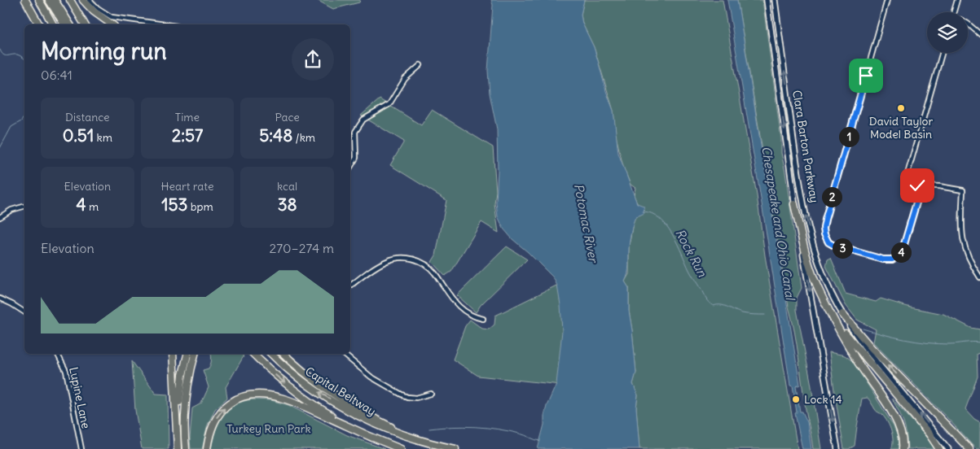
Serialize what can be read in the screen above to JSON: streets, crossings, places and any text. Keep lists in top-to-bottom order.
{
  "streets": {
    "highway": ["Capital Beltway"],
    "main road": ["Clara Barton Parkway"],
    "street": ["Lupine Lane"]
  },
  "water": ["Potomac River", "Chesapeake and Ohio Canal", "Rock Run"],
  "parks": ["Turkey Run Park"],
  "places": ["David Taylor Model Basin", "Lock 14"],
  "page": {
    "heading": ["Morning run", "06:41"],
    "stats": [
      ["Distance", "0.51 km"],
      ["Time", "2:57"],
      ["Pace", "5:48 /km"],
      ["Elevation", "4 m"],
      ["Heart rate", "153 bpm"],
      ["kcal", "38"]
    ],
    "pins": [
      "1",
      "2",
      "3",
      "4"
    ],
    "chart": ["Elevation", "270–274 m"]
  }
}
